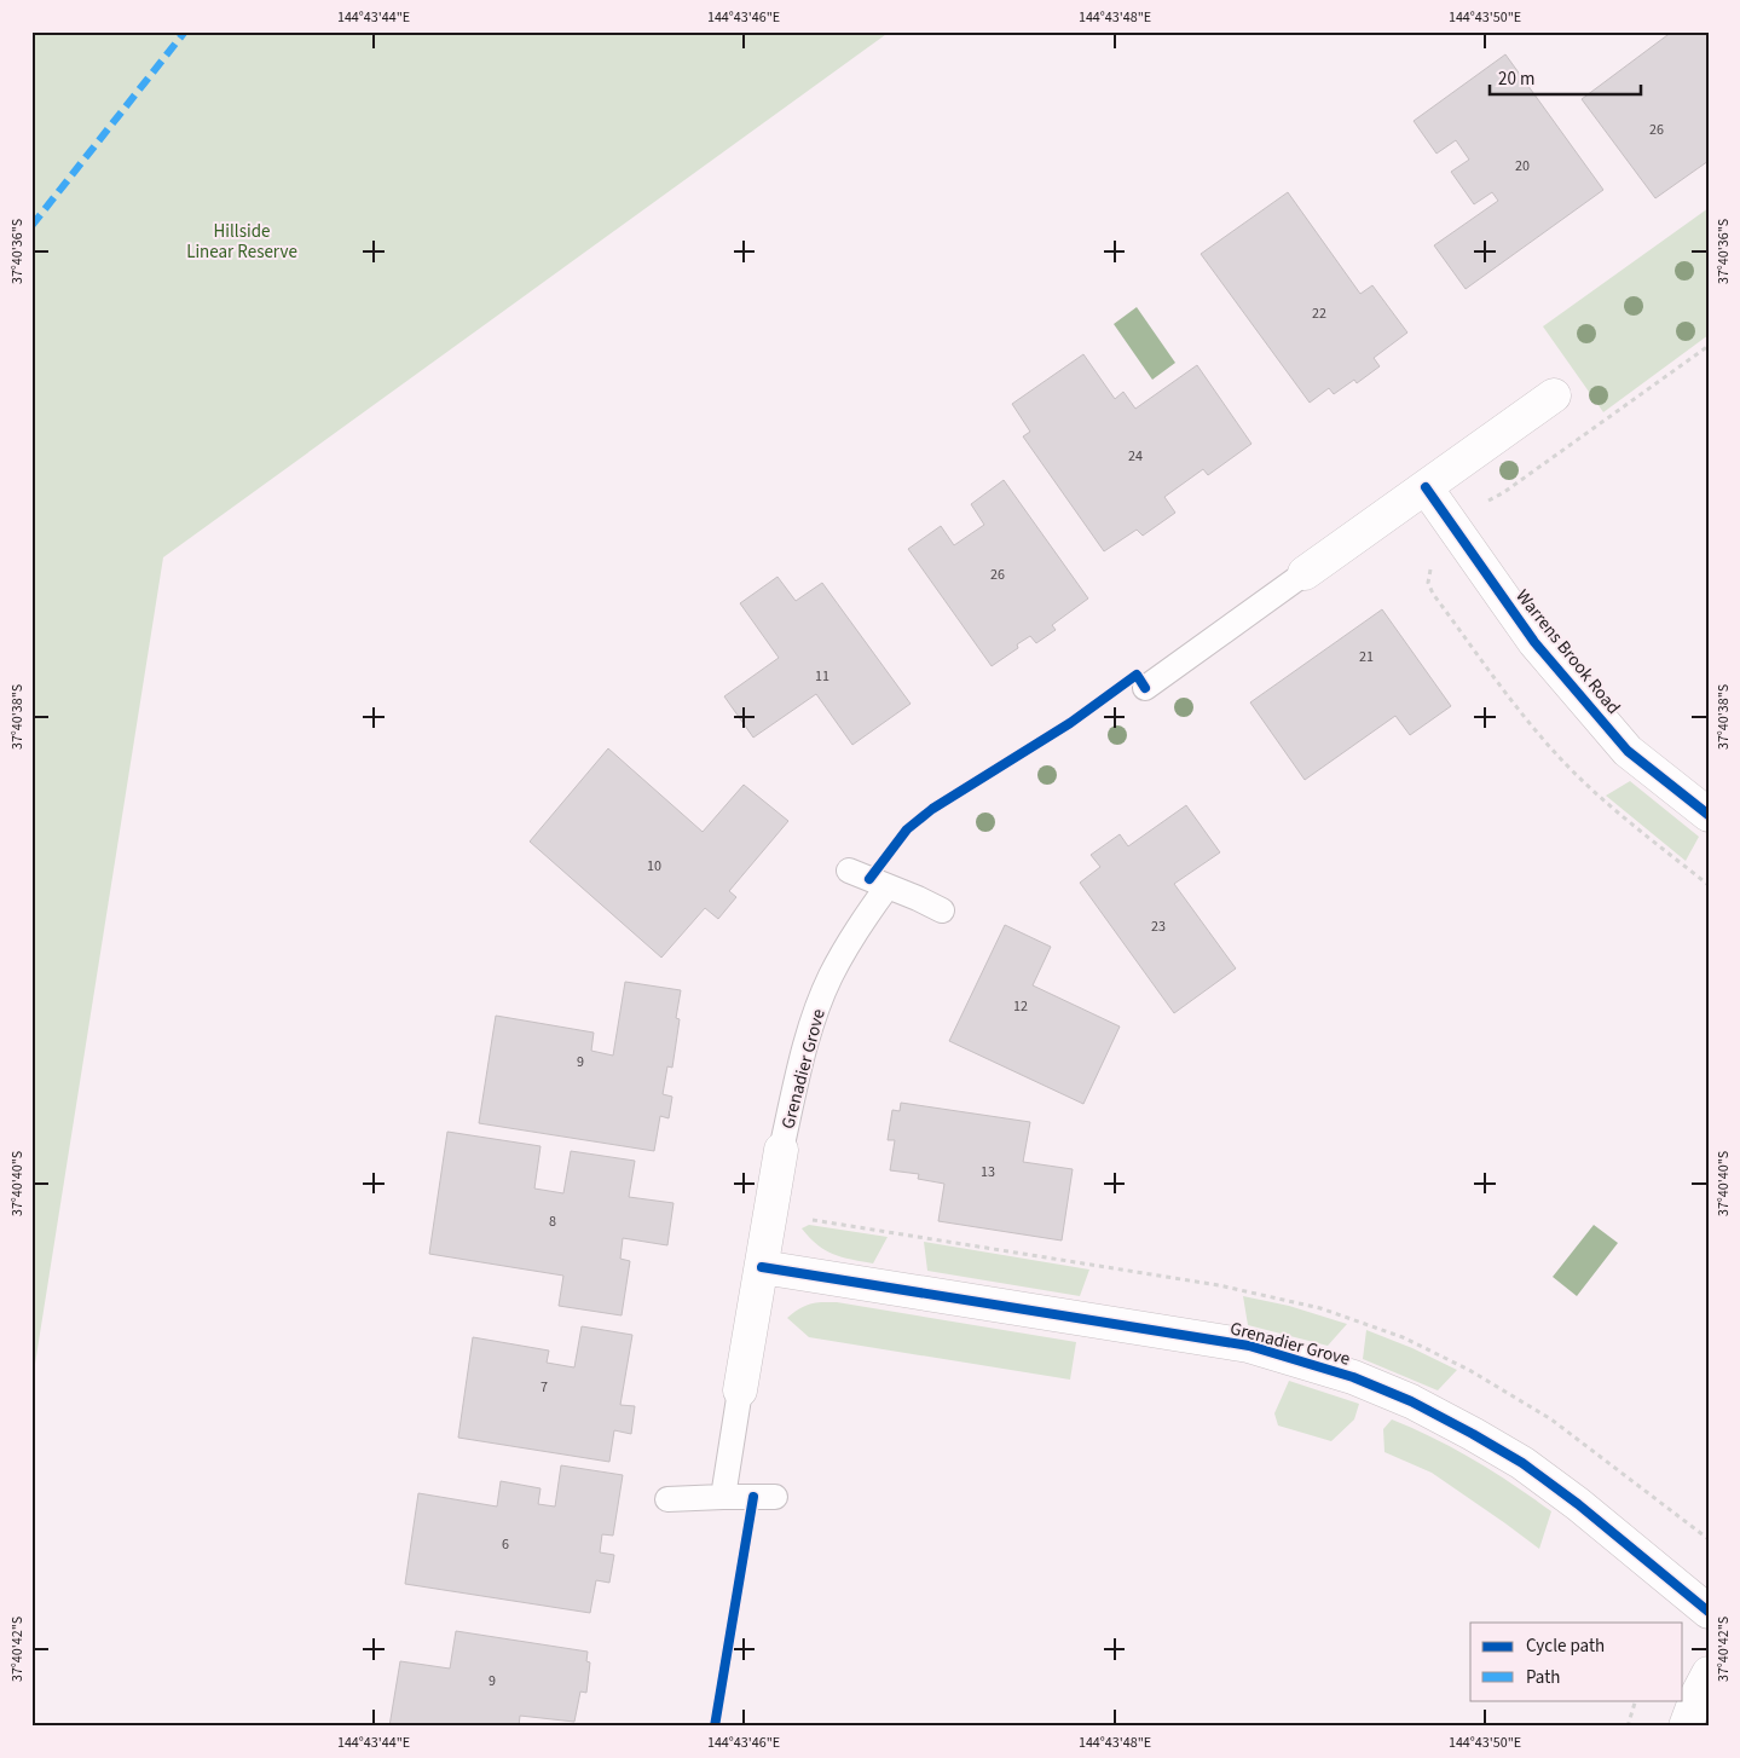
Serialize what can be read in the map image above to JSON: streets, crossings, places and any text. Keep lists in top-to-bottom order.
{
  "streets": {
    "street": ["Warrens Brook Road", "Grenadier Grove"]
  },
  "parks": ["Hillside Linear Reserve"],
  "house_numbers": [
    "26",
    "20",
    "22",
    "24",
    "26",
    "21",
    "11",
    "10",
    "23",
    "12",
    "9",
    "13",
    "8",
    "7",
    "6",
    "9"
  ],
  "legend": ["Cycle path", "Path"],
  "scale_bar": "20 m",
  "coordinates": [
    "144°43'44\"E",
    "144°43'46\"E",
    "144°43'48\"E",
    "144°43'50\"E",
    "37°40'36\"S",
    "37°40'38\"S",
    "37°40'40\"S",
    "37°40'42\"S"
  ]
}
